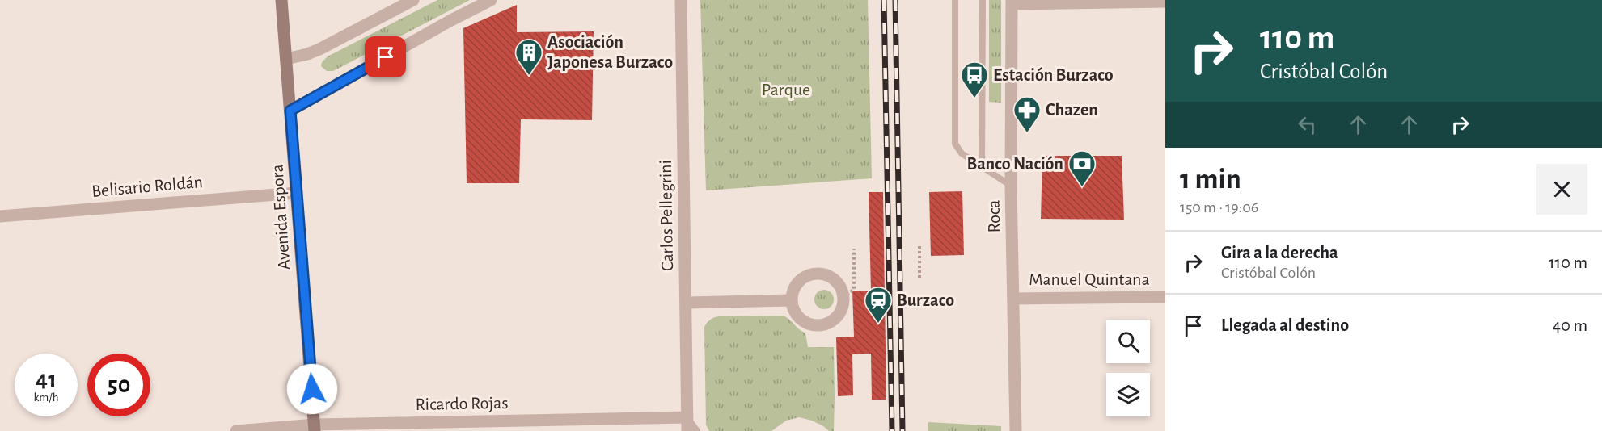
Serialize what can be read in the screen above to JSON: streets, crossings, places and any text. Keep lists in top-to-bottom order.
{
  "streets": {
    "main road": ["Avenida Espora"],
    "street": [
      "Belisario Roldán",
      "Carlos Pellegrini",
      "Roca",
      "Manuel Quintana",
      "Ricardo Rojas"
    ]
  },
  "crossings": [
    ["Belisario Roldán", "Avenida Espora"],
    ["Carlos Pellegrini", "Ricardo Rojas"],
    ["Roca", "Manuel Quintana"],
    ["Avenida Espora", "Ricardo Rojas"]
  ],
  "parks": ["Parque"],
  "places": {
    "building": ["Asociación Japonesa Burzaco"],
    "bus stop": ["Estación Burzaco"],
    "pharmacy": ["Chazen"],
    "bank": ["Banco Nación"],
    "station": ["Burzaco"]
  },
  "page": {
    "turn": ["110 m", "Cristóbal Colón"],
    "heading": ["1 min", "150 m · 19:06"],
    "list": [
      {
        "name": "Gira a la derecha",
        "note": "Cristóbal Colón",
        "value": "110 m"
      },
      {
        "name": "Llegada al destino",
        "value": "40 m"
      }
    ],
    "speed": "41 km/h",
    "limit": "50"
  }
}
